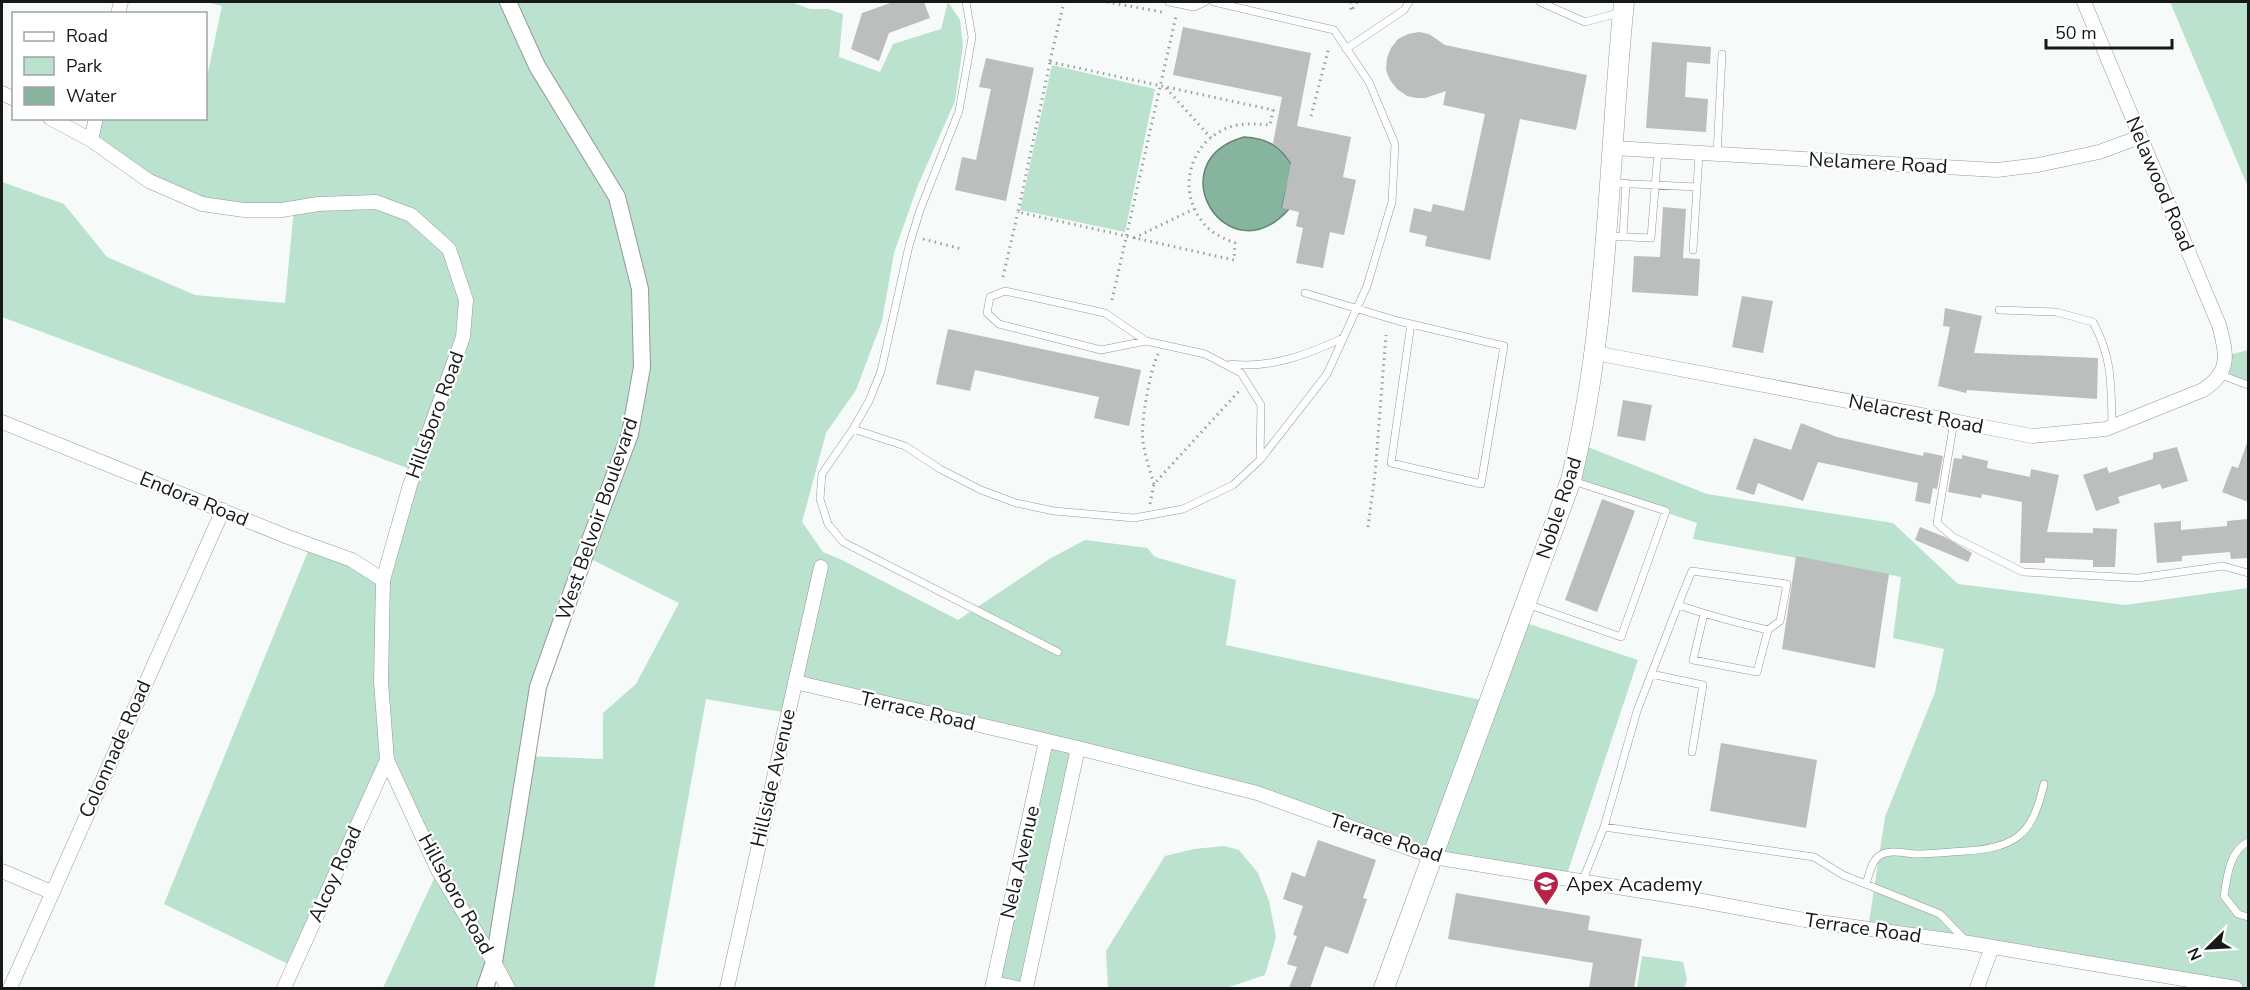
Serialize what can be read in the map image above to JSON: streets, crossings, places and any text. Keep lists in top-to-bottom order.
{
  "streets": {
    "main road": ["Noble Road"],
    "street": [
      "Nelamere Road",
      "Nelawood Road",
      "Nelacrest Road",
      "Hillsboro Road",
      "Endora Road",
      "West Belvoir Boulevard",
      "Terrace Road",
      "Colonnade Road",
      "Hillside Avenue",
      "Nela Avenue",
      "Alcoy Road"
    ]
  },
  "crossings": [
    ["Nelamere Road", "Nelawood Road"],
    ["Nelamere Road", "Noble Road"],
    ["Nelawood Road", "Nelacrest Road"],
    ["Nelacrest Road", "Noble Road"],
    ["Hillsboro Road", "Endora Road"],
    ["Hillsboro Road", "West Belvoir Boulevard"],
    ["Hillsboro Road", "Alcoy Road"],
    ["Endora Road", "Colonnade Road"],
    ["Noble Road", "Terrace Road"],
    ["Terrace Road", "Hillside Avenue"],
    ["Terrace Road", "Nela Avenue"]
  ],
  "places": {
    "school or university": ["Apex Academy"]
  },
  "legend": ["Road", "Park", "Water"],
  "scale_bar": "50 m",
  "north": "bottom left"
}
